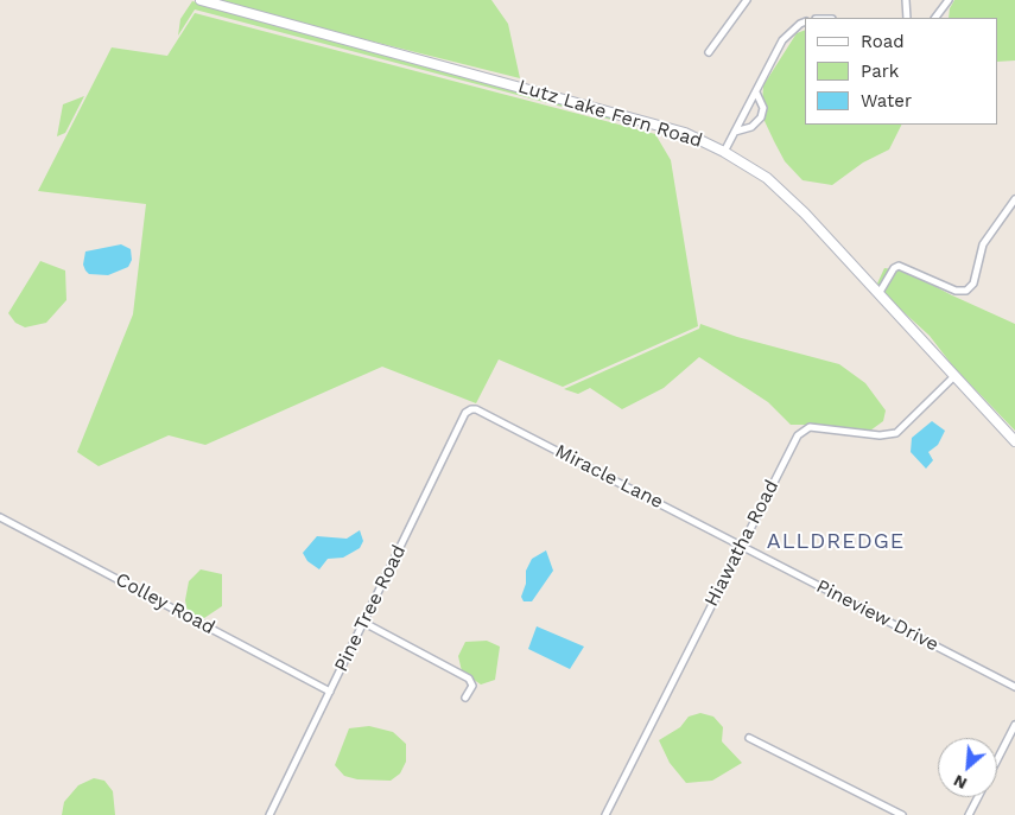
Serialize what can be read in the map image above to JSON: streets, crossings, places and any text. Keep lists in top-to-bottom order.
{
  "streets": {
    "main road": ["Lutz Lake Fern Road"],
    "street": [
      "Miracle Lane",
      "Hiawatha Road",
      "Colley Road",
      "Pine Tree Road",
      "Pineview Drive"
    ]
  },
  "crossings": [
    ["Lutz Lake Fern Road", "Hiawatha Road"],
    ["Miracle Lane", "Hiawatha Road"],
    ["Miracle Lane", "Pine Tree Road"],
    ["Miracle Lane", "Pineview Drive"],
    ["Hiawatha Road", "Pineview Drive"],
    ["Colley Road", "Pine Tree Road"]
  ],
  "districts": ["ALLDREDGE"],
  "legend": ["Road", "Park", "Water"],
  "north": "bottom left"
}
